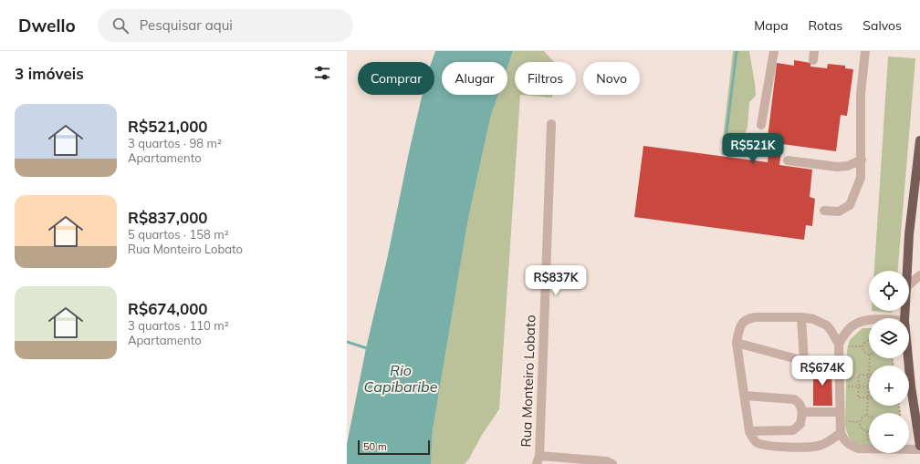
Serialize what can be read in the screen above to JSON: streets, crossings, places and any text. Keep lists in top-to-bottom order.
{
  "streets": {
    "street": ["Rua Monteiro Lobato"]
  },
  "water": ["Rio Capibaribe"],
  "scale_bar": "50 m",
  "page": {
    "header": "Dwello",
    "search": "Pesquisar aqui",
    "nav": ["Mapa", "Rotas", "Salvos"],
    "heading": "3 imóveis",
    "chip": [
      "Comprar",
      "Alugar",
      "Filtros",
      "Novo"
    ],
    "list": [
      {
        "name": "R$521,000",
        "note": "3 quartos · 98 m² · Apartamento"
      },
      {
        "name": "R$837,000",
        "note": "5 quartos · 158 m² · Rua Monteiro Lobato"
      },
      {
        "name": "R$674,000",
        "note": "3 quartos · 110 m² · Apartamento"
      }
    ],
    "price": ["R$521K", "R$837K", "R$674K"],
    "map_buttons": ["+", "−"],
    "scale": "50 m"
  }
}
